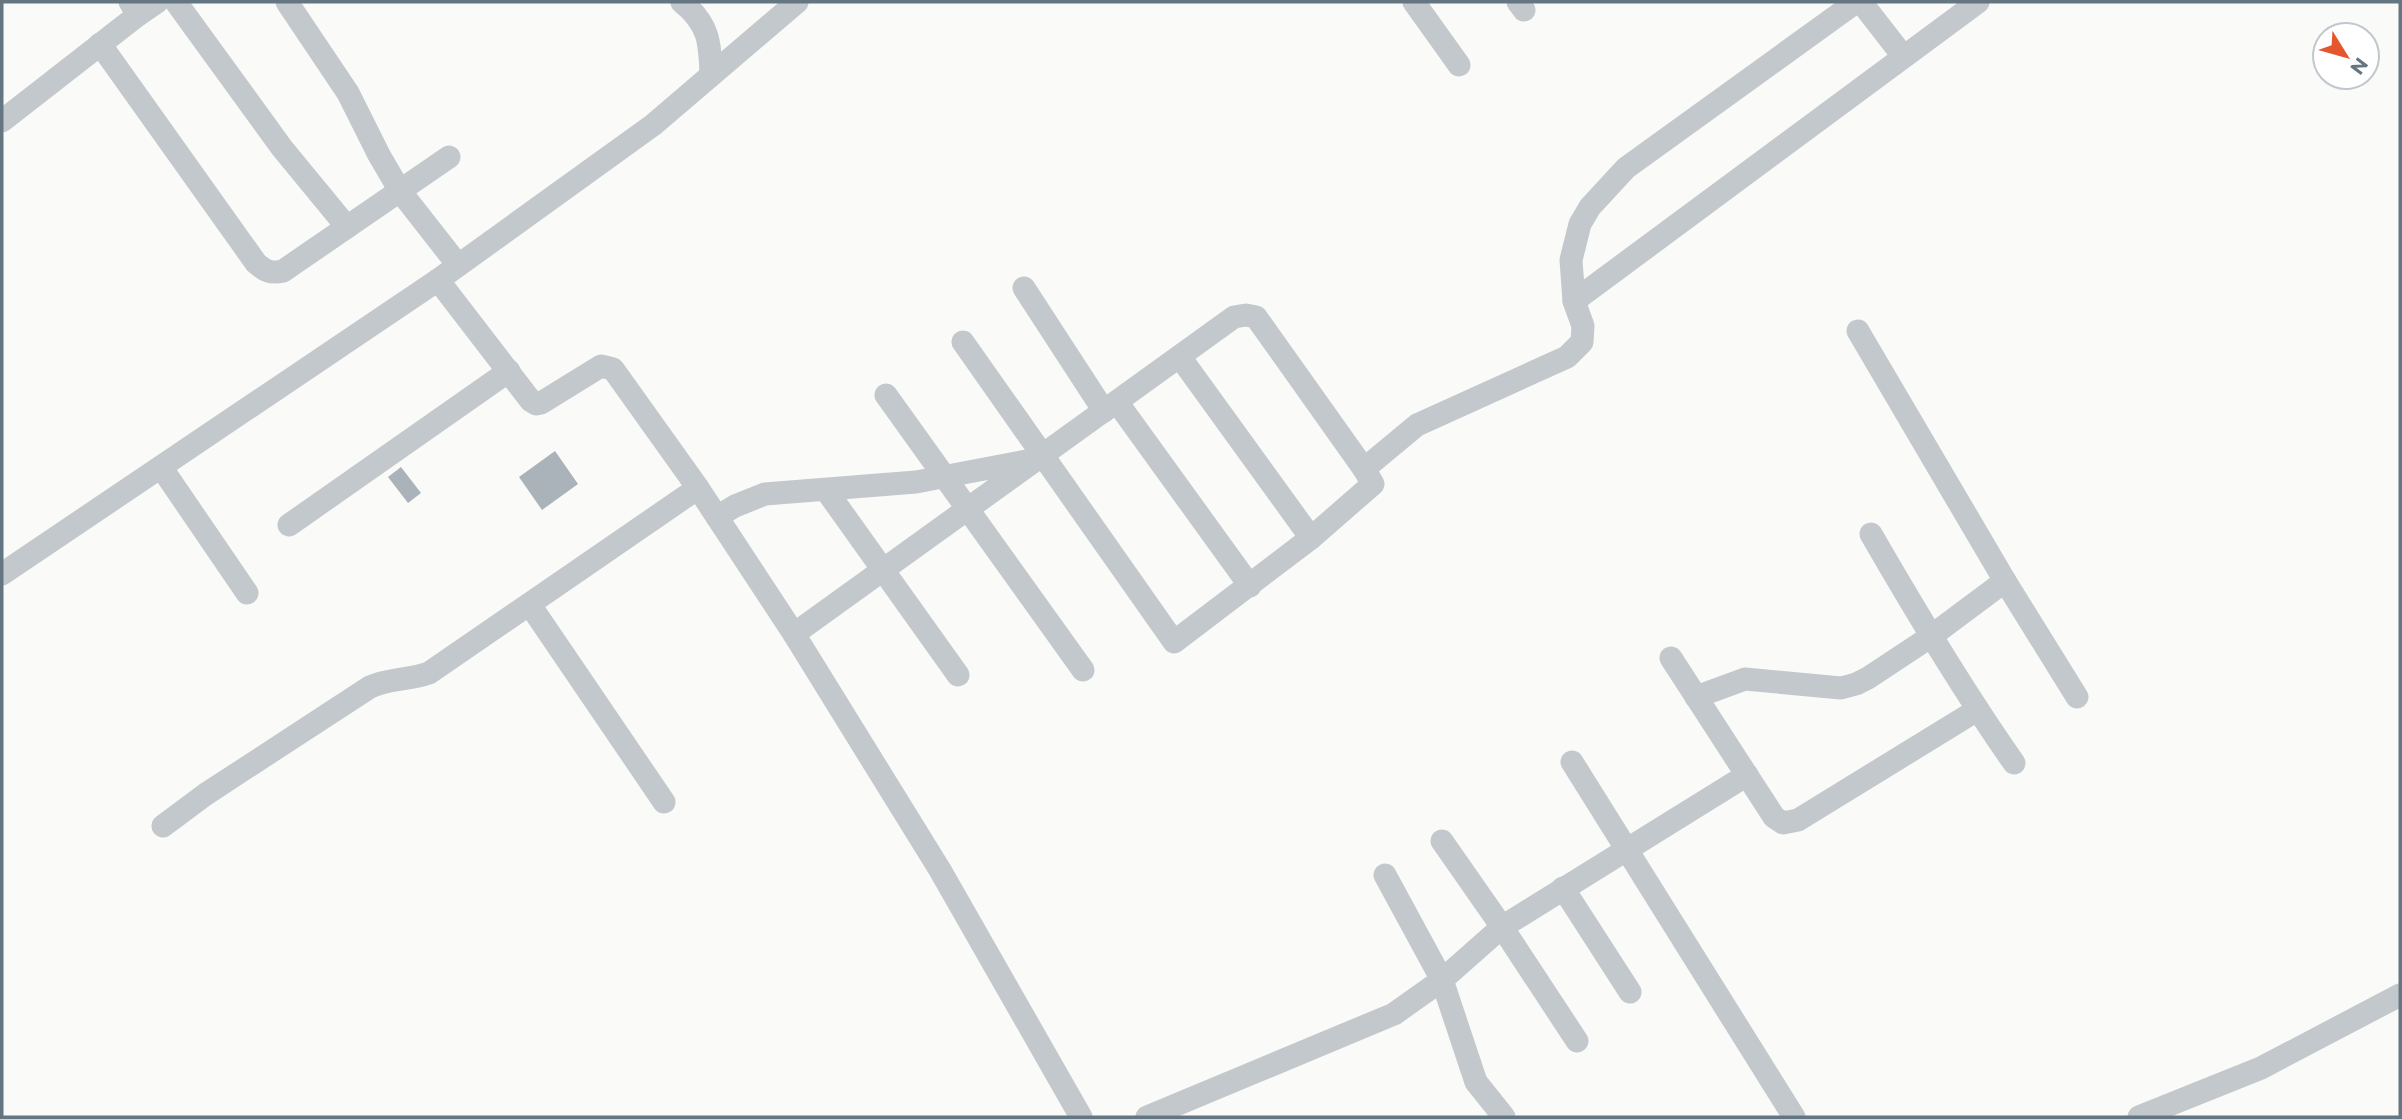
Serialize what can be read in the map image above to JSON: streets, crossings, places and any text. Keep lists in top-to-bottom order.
{
  "north": "bottom right"
}
